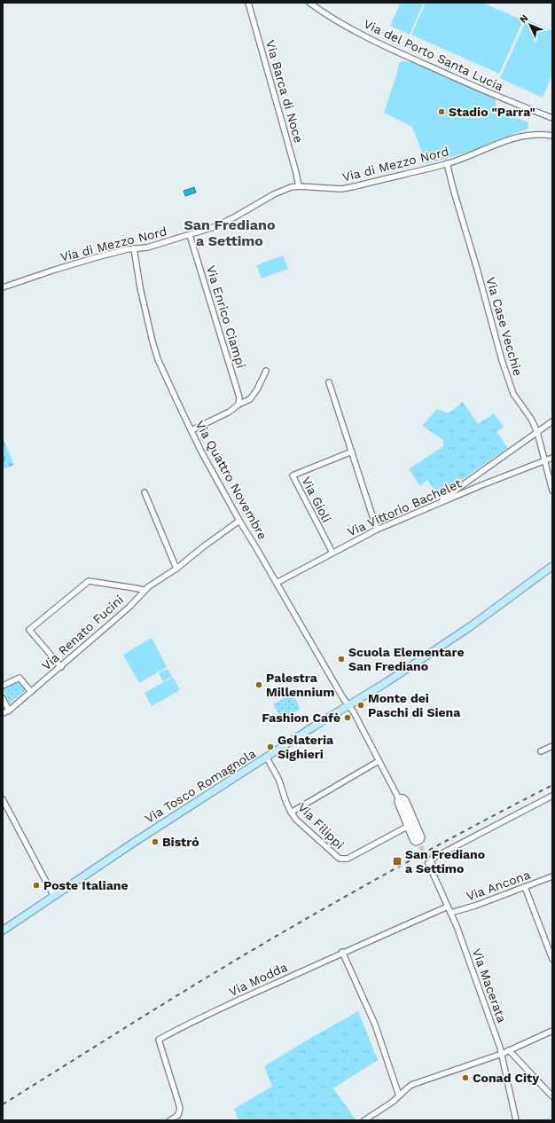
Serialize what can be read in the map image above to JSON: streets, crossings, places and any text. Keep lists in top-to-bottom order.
{
  "streets": {
    "main road": ["Via Tosco Romagnola"],
    "street": [
      "Via del Porto Santa Lucia",
      "Via Barca di Noce",
      "Via di Mezzo Nord",
      "Via Enrico Ciampi",
      "Via Case Vecchie",
      "Via Quattro Novembre",
      "Via Gioli",
      "Via Vittorio Bachelet",
      "Via Renato Fucini",
      "Via Filippi",
      "Via Ancona",
      "Via Modda",
      "Via Macerata"
    ]
  },
  "crossings": [
    ["Via Barca di Noce", "Via di Mezzo Nord"],
    ["Via di Mezzo Nord", "Via Enrico Ciampi"],
    ["Via di Mezzo Nord", "Via Case Vecchie"],
    ["Via di Mezzo Nord", "Via Quattro Novembre"],
    ["Via Case Vecchie", "Via Vittorio Bachelet"],
    ["Via Quattro Novembre", "Via Vittorio Bachelet"],
    ["Via Quattro Novembre", "Via Renato Fucini"],
    ["Via Quattro Novembre", "Via Tosco Romagnola"],
    ["Via Gioli", "Via Vittorio Bachelet"],
    ["Via Tosco Romagnola", "Via Filippi"],
    ["Via Ancona", "Via Macerata"],
    ["Via Modda", "Via Macerata"]
  ],
  "districts": ["San Frediano a Settimo"],
  "places": {
    "other": [
      "Stadio \"Parra\"",
      "Scuola Elementare San Frediano",
      "Palestra Millennium",
      "Monte dei Paschi di Siena",
      "Fashion Cafè",
      "Gelateria Sighieri",
      "Bistró",
      "Poste Italiane",
      "Conad City"
    ],
    "transit": ["San Frediano a Settimo"]
  },
  "north": "top left"
}
